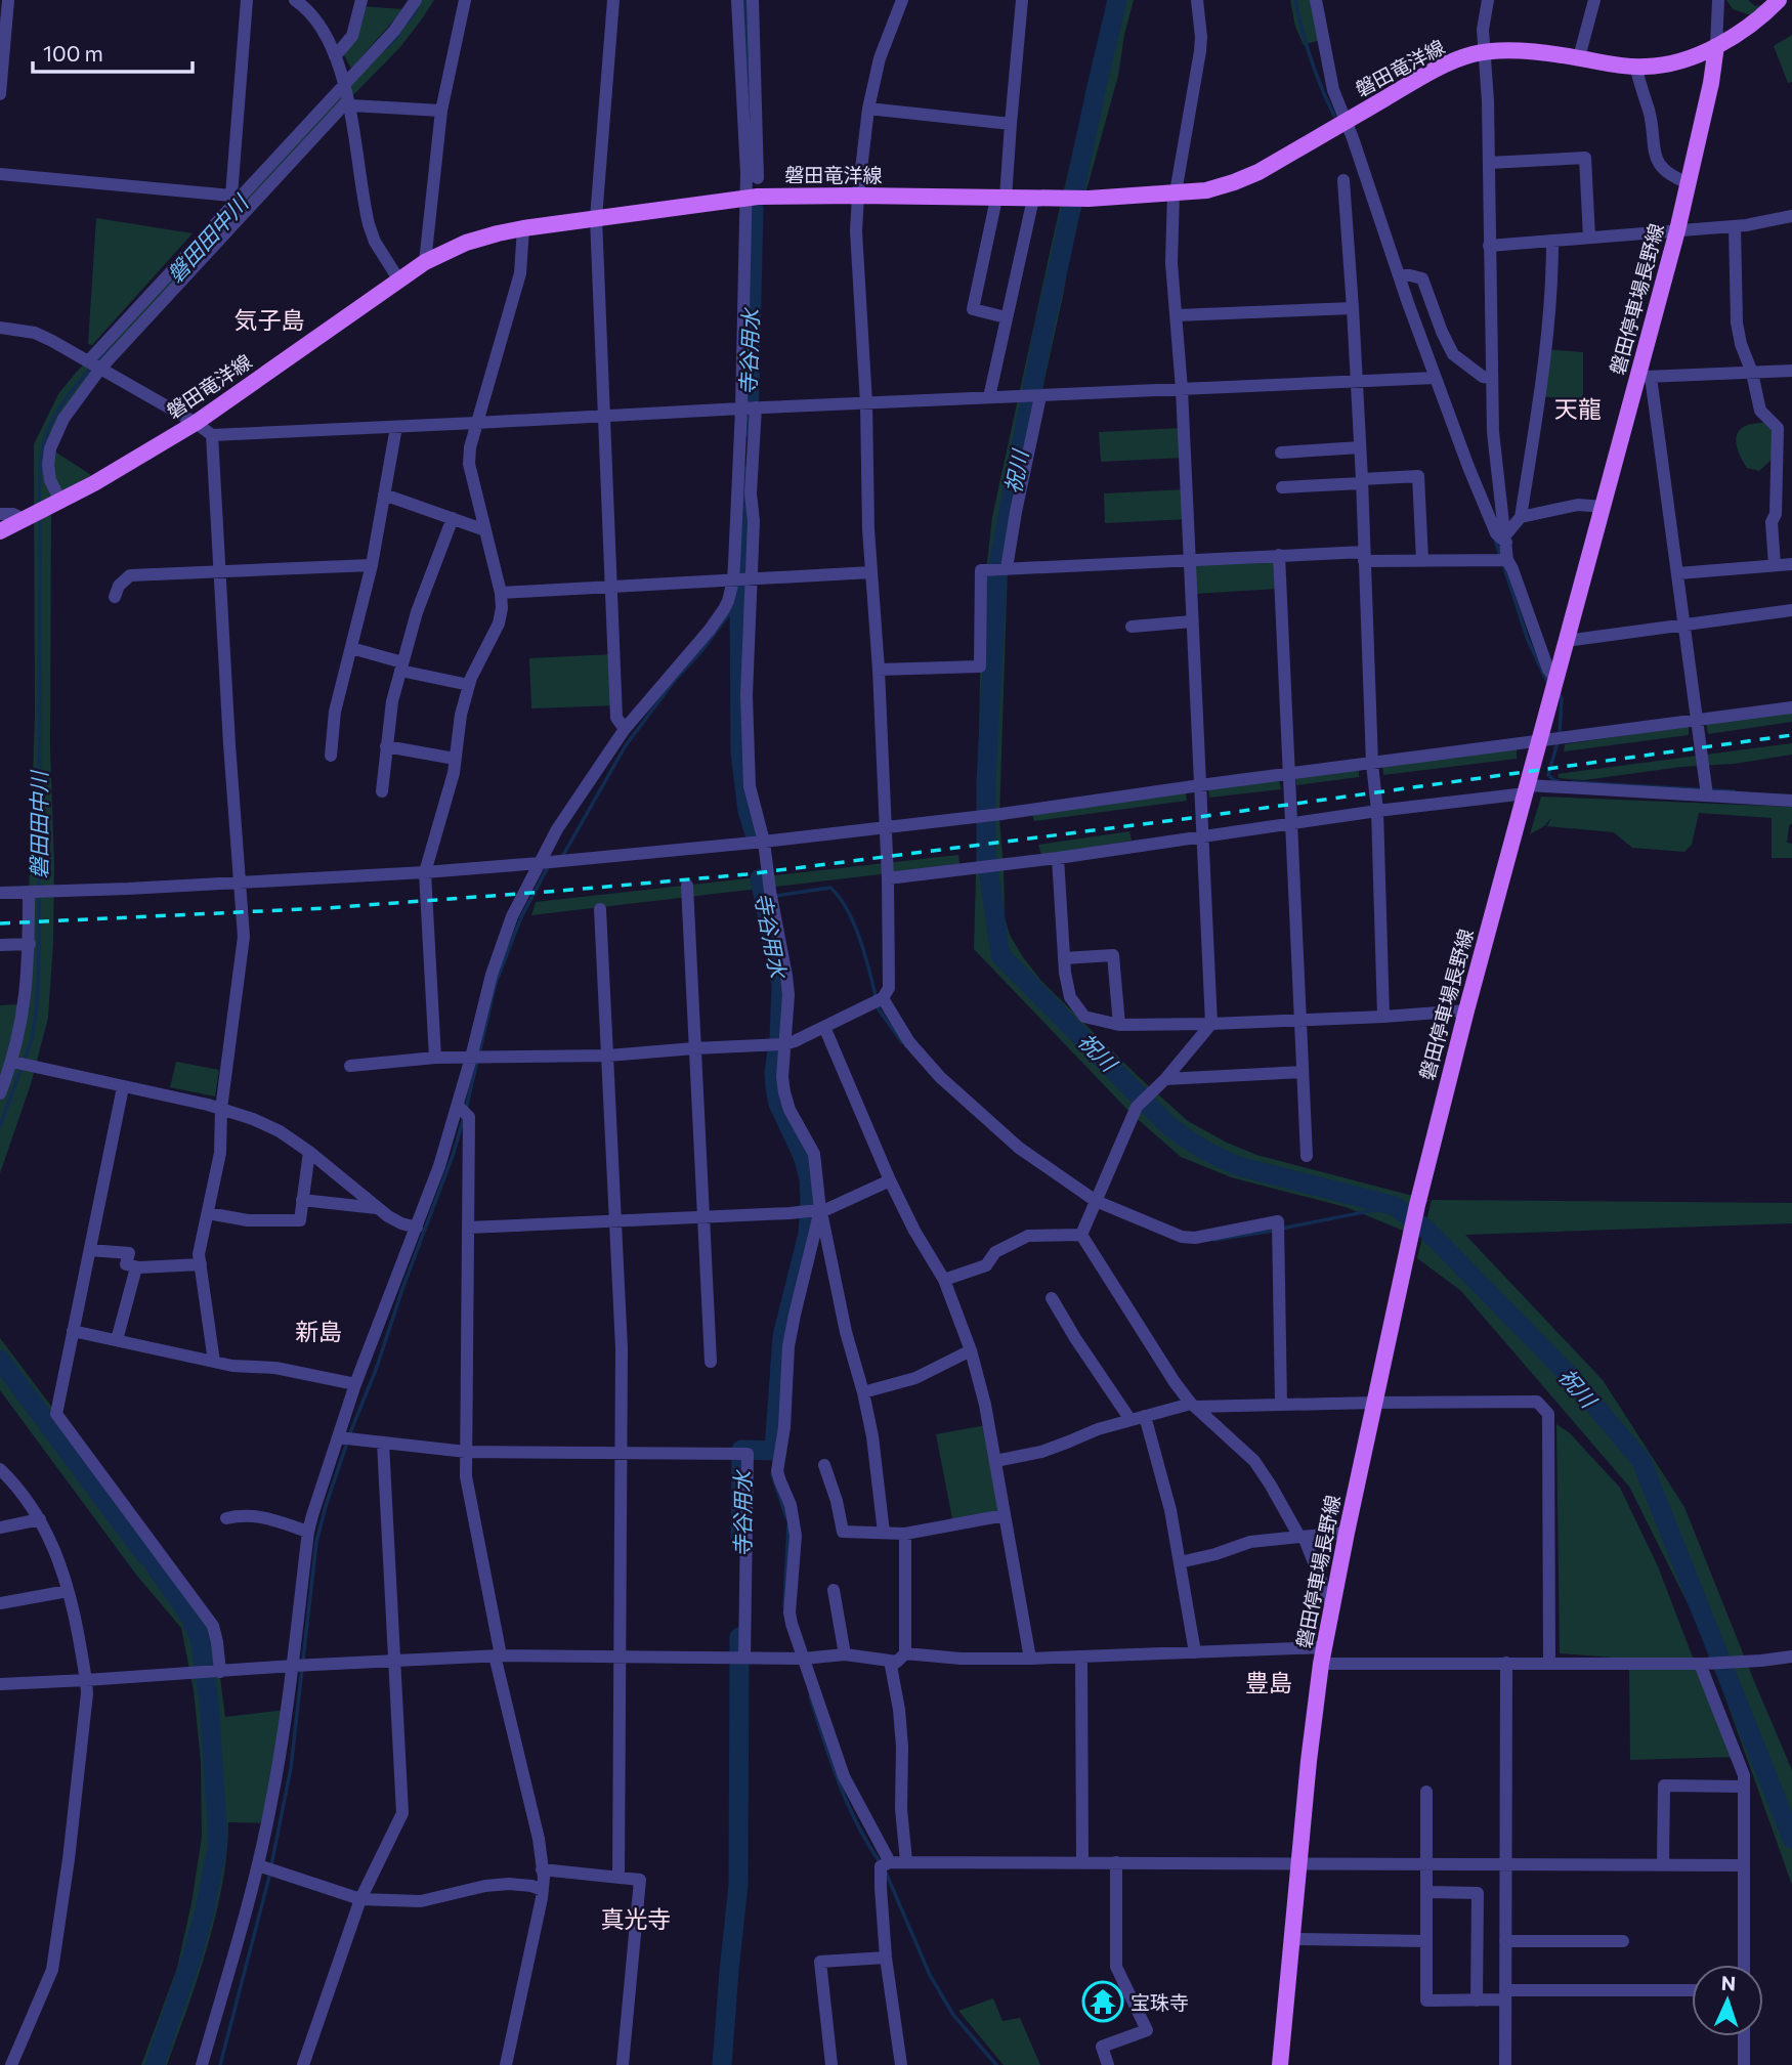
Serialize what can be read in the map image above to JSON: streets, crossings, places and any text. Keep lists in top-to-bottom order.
{
  "streets": {
    "main road": ["磐田竜洋線", "磐田停車場長野線"]
  },
  "crossings": [
    ["磐田竜洋線", "磐田停車場長野線"]
  ],
  "districts": [
    "気子島",
    "天龍",
    "新島",
    "豊島",
    "真光寺"
  ],
  "water": ["磐田田中川", "寺谷用水", "祝川"],
  "places": {
    "temple": ["宝珠寺"]
  },
  "scale_bar": "100 m",
  "north": "top"
}
